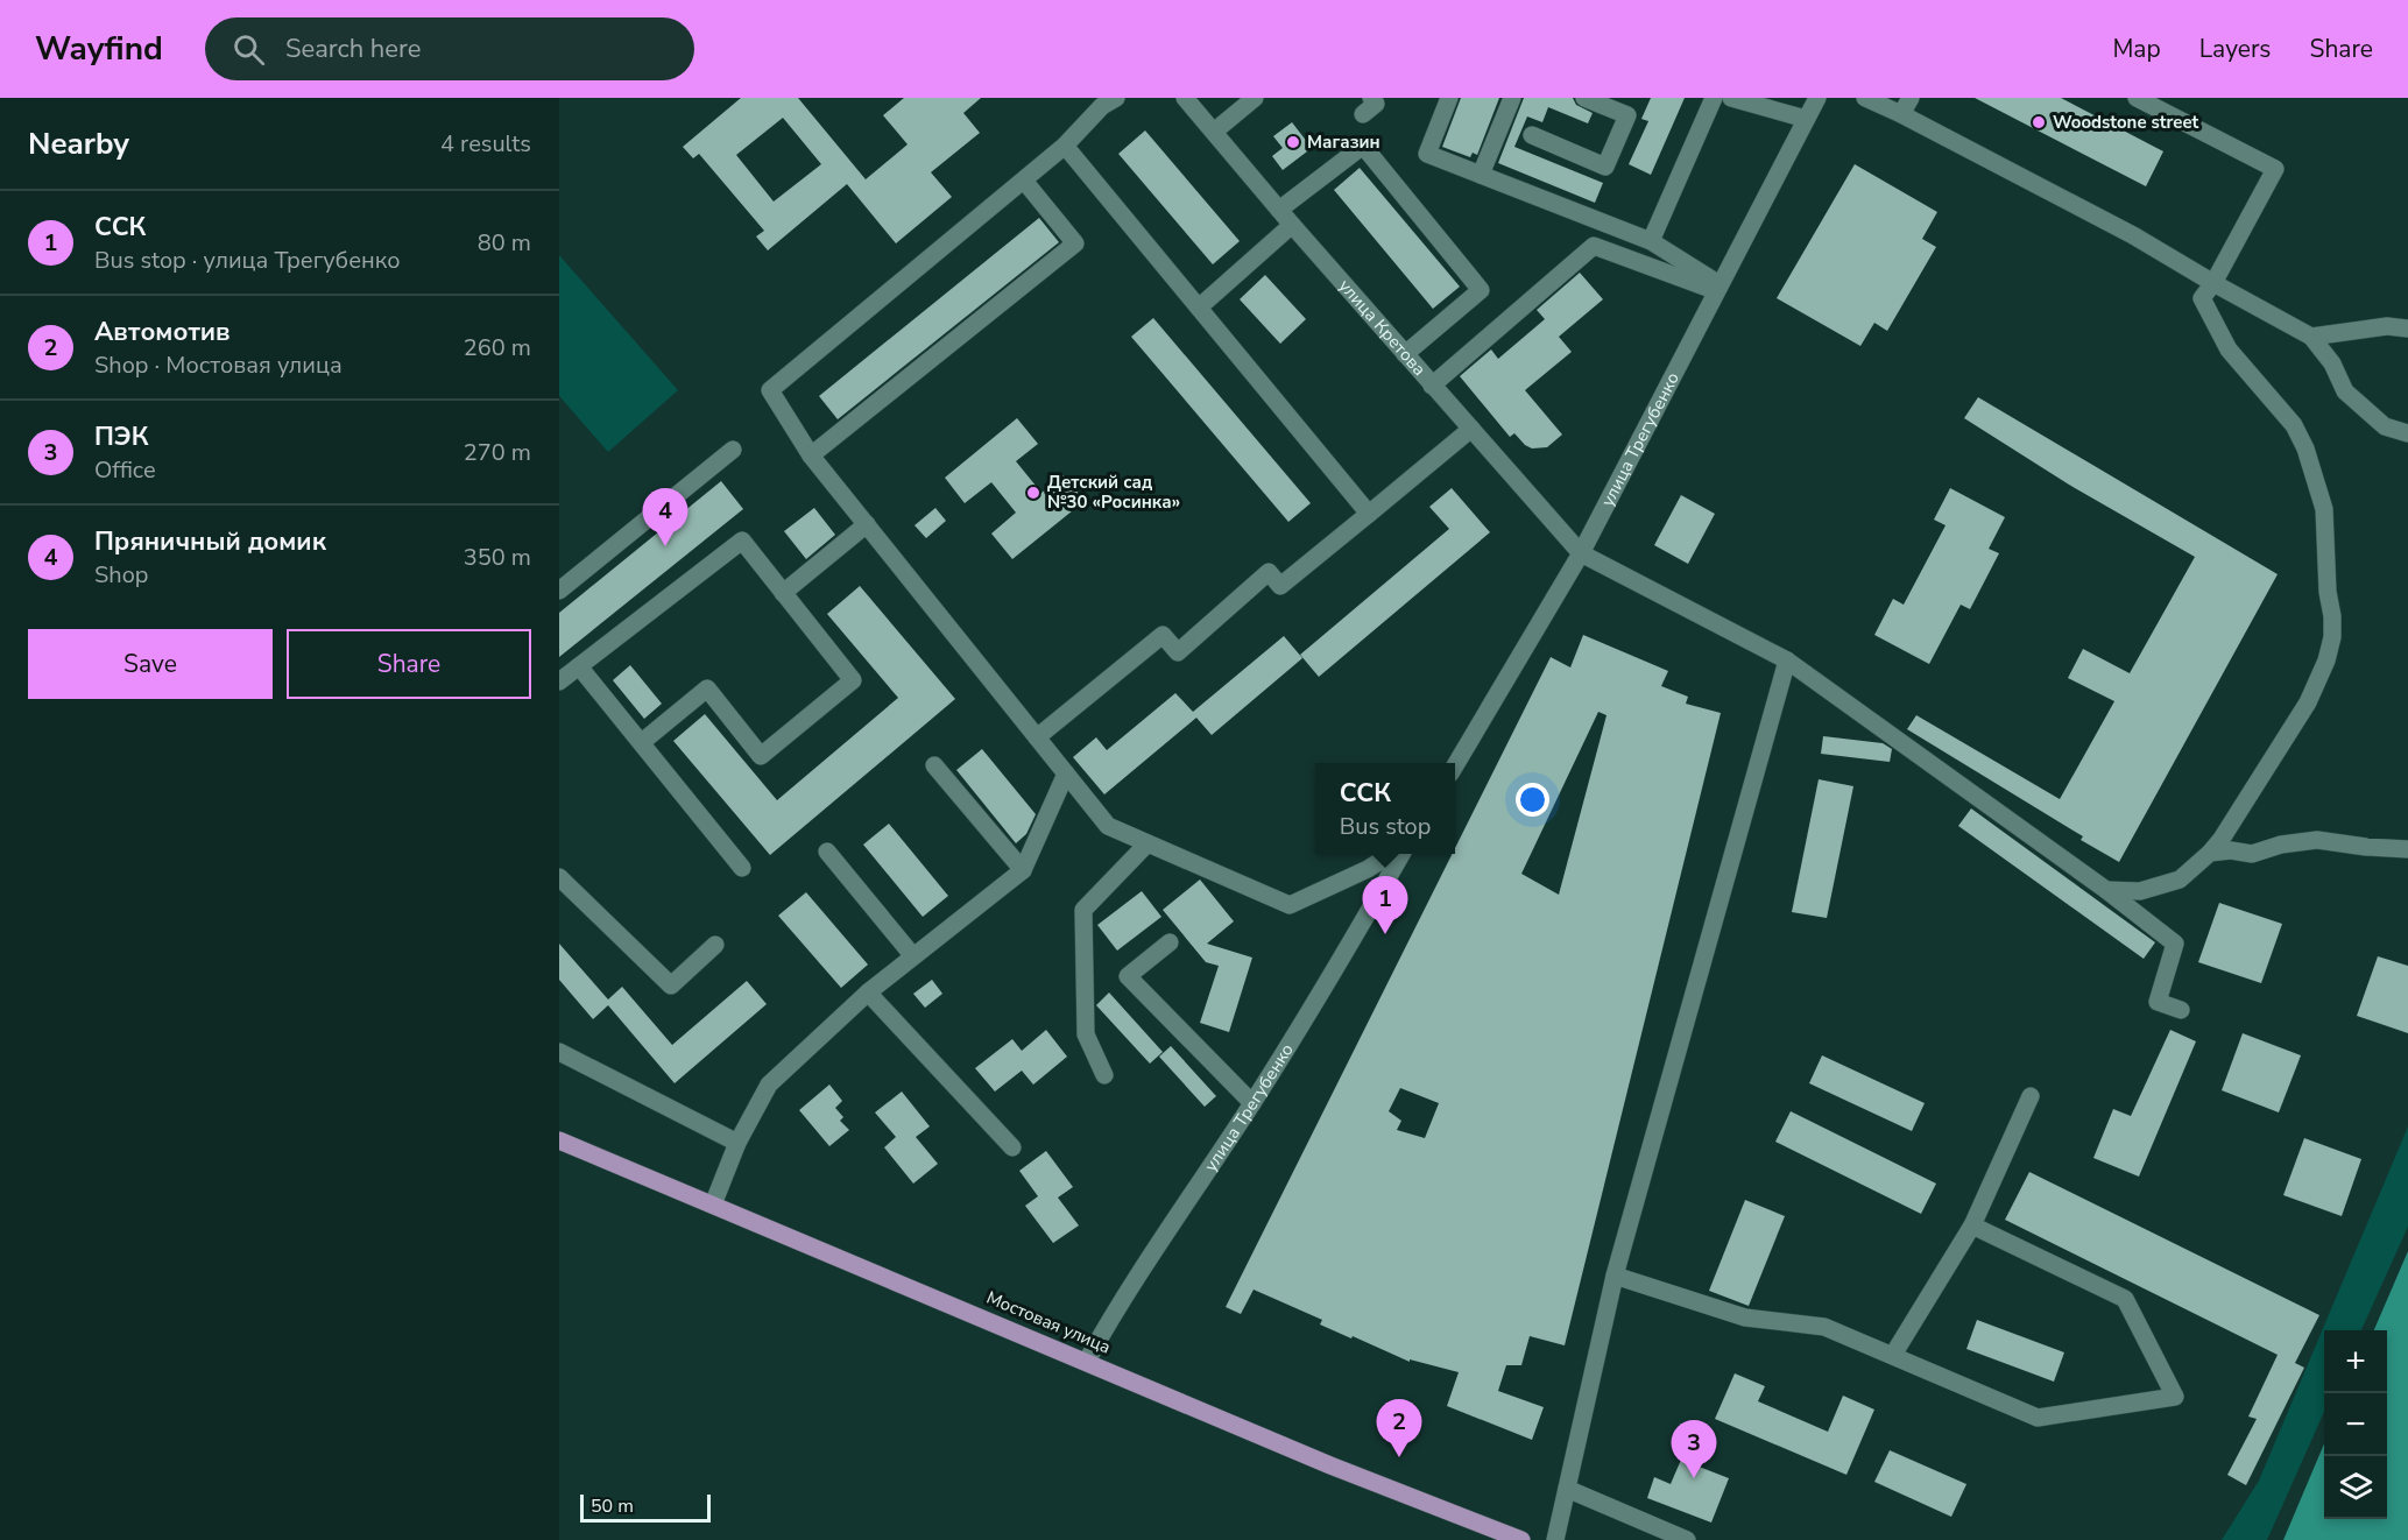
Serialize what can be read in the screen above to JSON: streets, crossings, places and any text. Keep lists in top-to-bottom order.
{
  "streets": {
    "main road": ["Мостовая улица"],
    "street": ["улица Кретова", "улица Трегубенко"]
  },
  "crossings": [
    ["улица Кретова", "улица Трегубенко"],
    ["улица Трегубенко", "Мостовая улица"]
  ],
  "places": ["Woodstone street", "Магазин", "Детский сад №30 «Росинка»"],
  "scale_bar": "50 m",
  "page": {
    "header": "Wayfind",
    "search": "Search here",
    "nav": ["Map", "Layers", "Share"],
    "heading": ["Nearby", "4 results"],
    "list": [
      {
        "mark": "1",
        "name": "ССК",
        "note": "Bus stop · улица Трегубенко",
        "value": "80 m"
      },
      {
        "mark": "2",
        "name": "Автомотив",
        "note": "Shop · Мостовая улица",
        "value": "260 m"
      },
      {
        "mark": "3",
        "name": "ПЭК",
        "note": "Office",
        "value": "270 m"
      },
      {
        "mark": "4",
        "name": "Пряничный домик",
        "note": "Shop",
        "value": "350 m"
      }
    ],
    "pins": [
      "4",
      "1",
      "2",
      "3"
    ],
    "buttons": ["Save", "Share"],
    "popup": ["ССК", "Bus stop"],
    "map_buttons": ["+", "−"],
    "scale": "50 m"
  }
}
